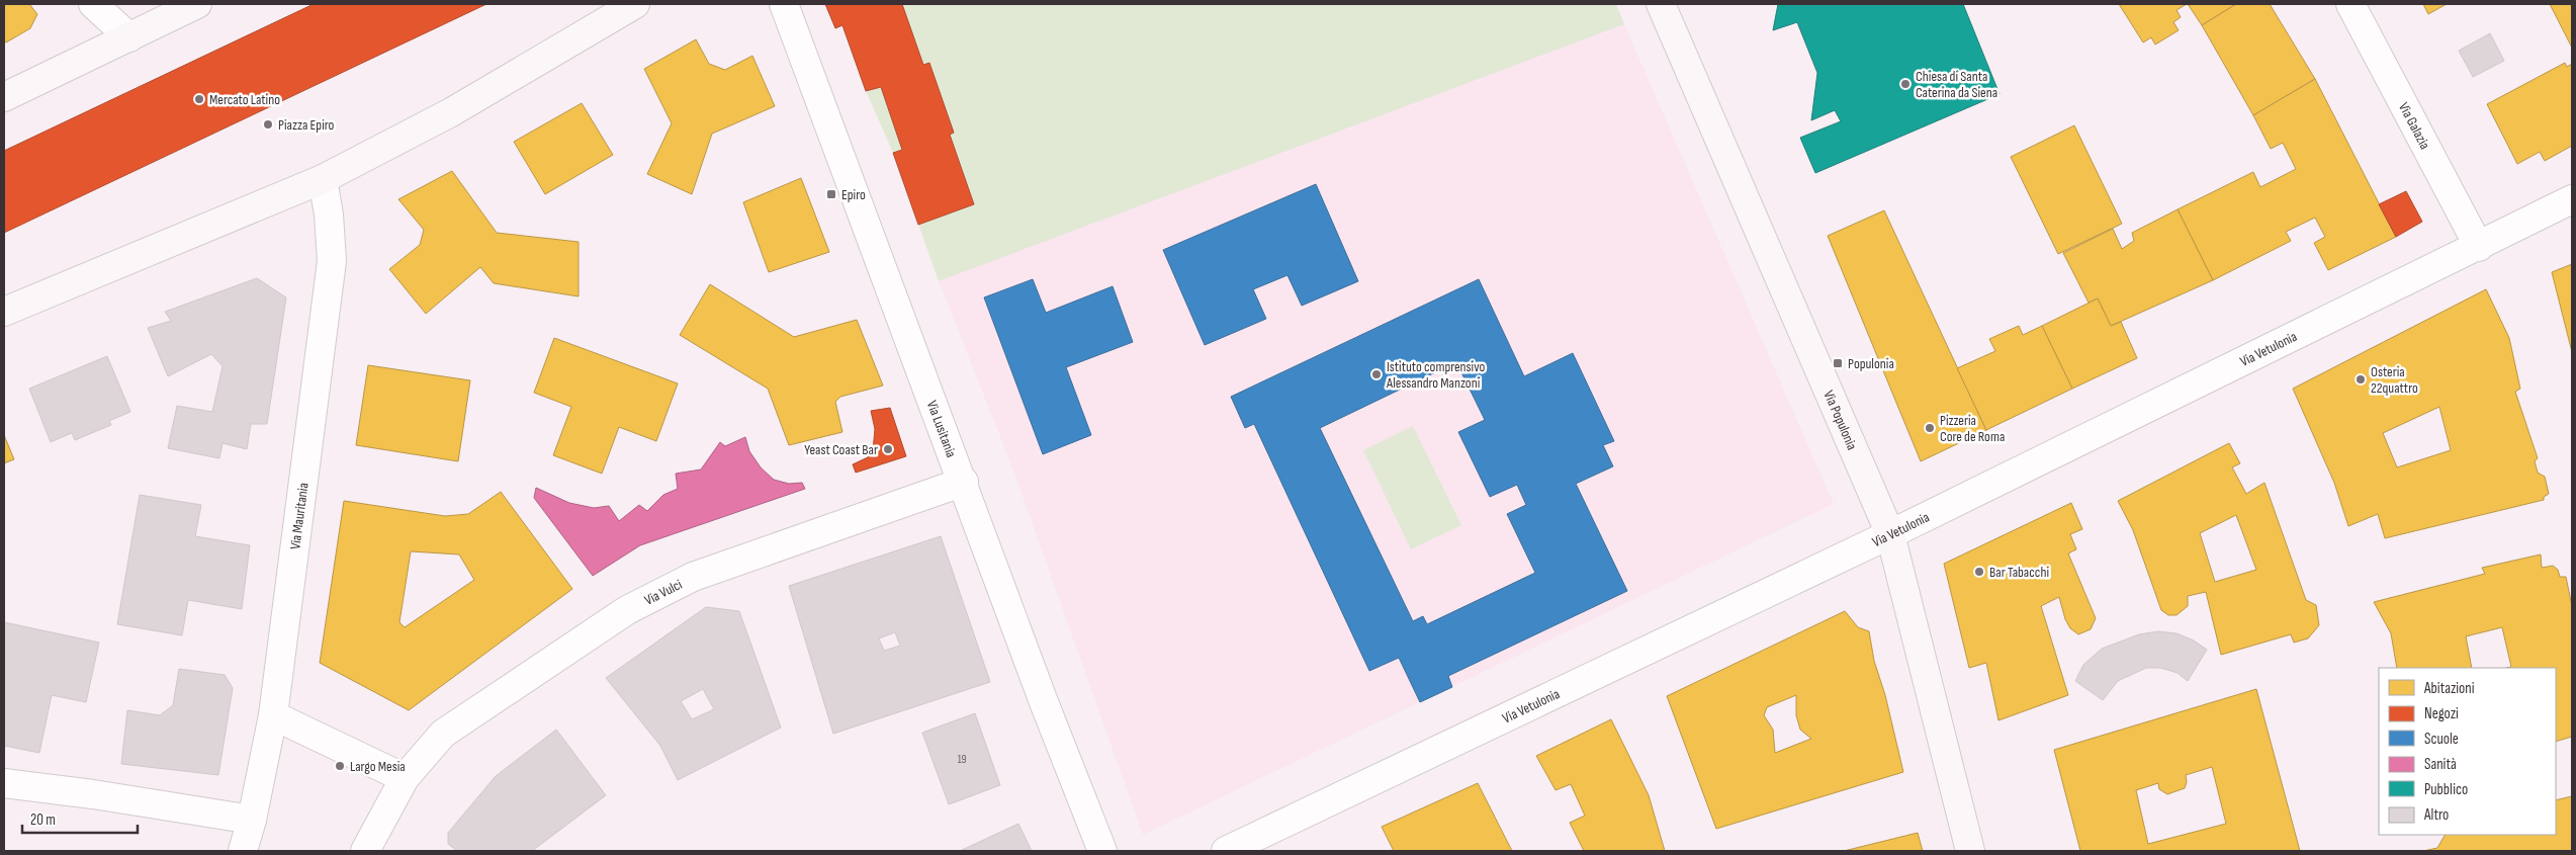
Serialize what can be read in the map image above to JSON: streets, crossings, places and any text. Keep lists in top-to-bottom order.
{
  "streets": {
    "street": [
      "Via Galazia",
      "Via Vetulonia",
      "Via Populonia",
      "Via Lusitania",
      "Via Mauritania",
      "Via Vulci"
    ]
  },
  "crossings": [
    ["Via Galazia", "Via Vetulonia"],
    ["Via Vetulonia", "Via Populonia"],
    ["Via Lusitania", "Via Vulci"]
  ],
  "places": {
    "other": [
      "Chiesa di Santa Caterina da Siena",
      "Mercato Latino",
      "Piazza Epiro",
      "Istituto comprensivo Alessandro Manzoni",
      "Osteria 22quattro",
      "Pizzeria Core de Roma",
      "Yeast Coast Bar",
      "Bar Tabacchi",
      "Largo Mesia"
    ],
    "transit": ["Epiro", "Populonia"]
  },
  "house_numbers": ["19"],
  "legend": [
    "Abitazioni",
    "Negozi",
    "Scuole",
    "Sanità",
    "Pubblico",
    "Altro"
  ],
  "scale_bar": "20 m"
}
